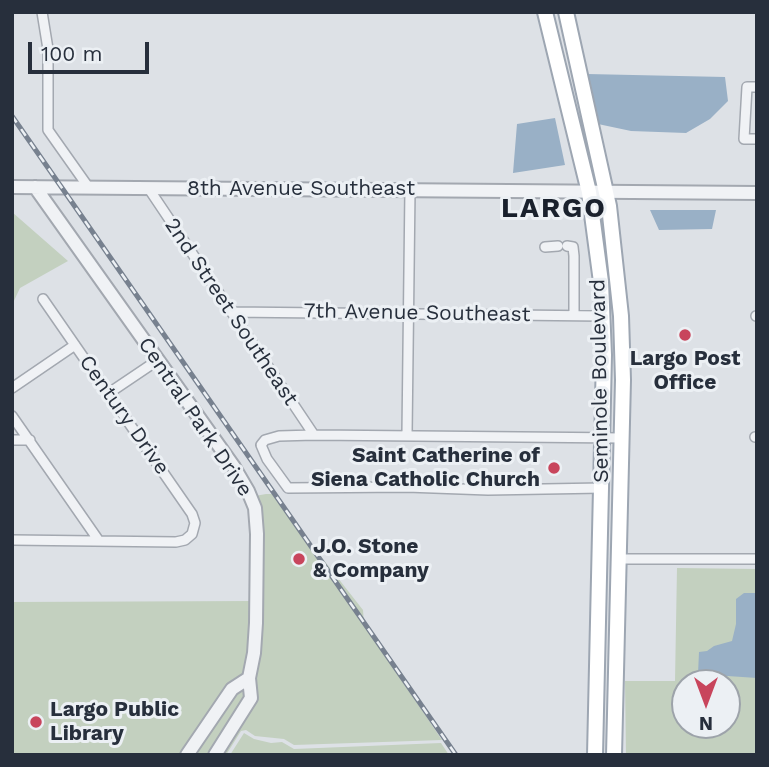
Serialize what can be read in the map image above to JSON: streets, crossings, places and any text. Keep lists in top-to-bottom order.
{
  "streets": {
    "main road": ["Seminole Boulevard"],
    "street": [
      "8th Avenue Southeast",
      "2nd Street Southeast",
      "7th Avenue Southeast",
      "Century Drive",
      "Central Park Drive"
    ]
  },
  "crossings": [
    ["8th Avenue Southeast", "2nd Street Southeast"],
    ["8th Avenue Southeast", "Seminole Boulevard"],
    ["8th Avenue Southeast", "Central Park Drive"],
    ["2nd Street Southeast", "7th Avenue Southeast"],
    ["7th Avenue Southeast", "Seminole Boulevard"]
  ],
  "districts": ["LARGO"],
  "places": [
    "Largo Post Office",
    "Saint Catherine of Siena Catholic Church",
    "J.O. Stone & Company",
    "Largo Public Library"
  ],
  "scale_bar": "100 m",
  "north": "bottom"
}
